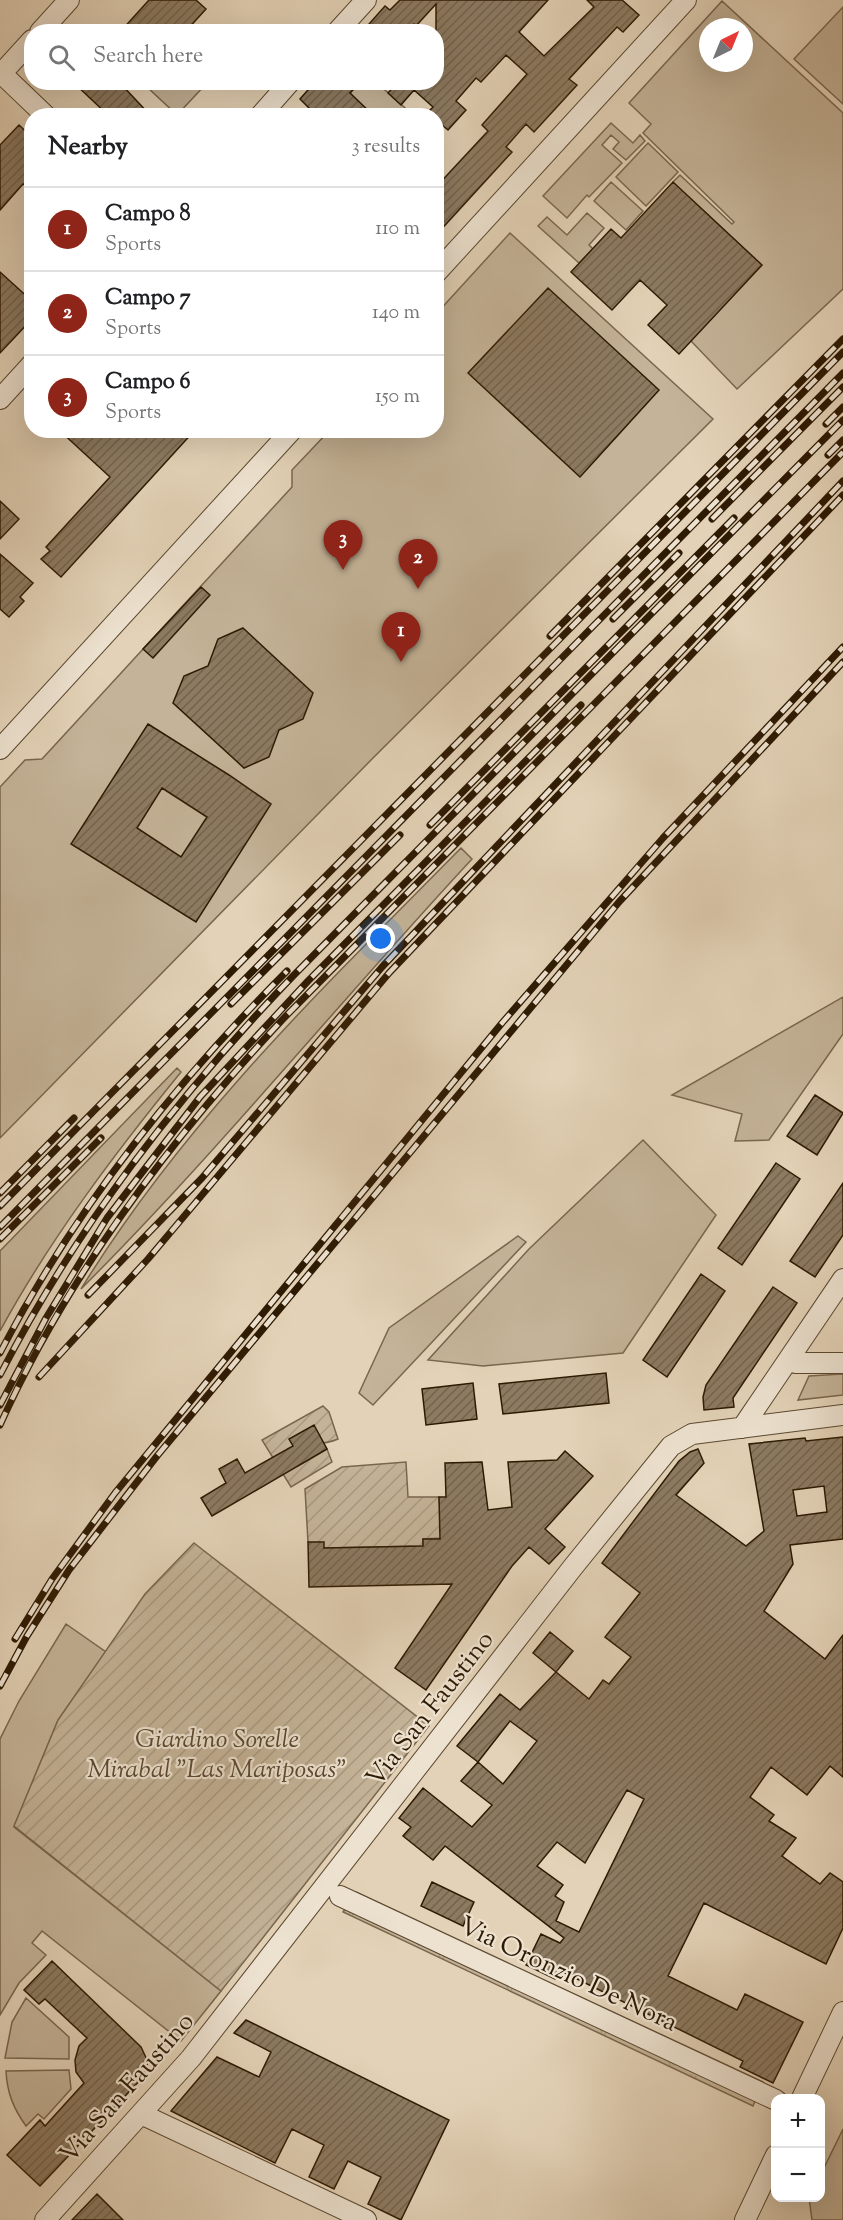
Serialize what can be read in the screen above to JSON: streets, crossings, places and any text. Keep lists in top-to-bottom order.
{
  "streets": {
    "street": ["Via San Faustino", "Via Oronzio De Nora"]
  },
  "parks": ["Giardino Sorelle Mirabal \"Las Mariposas\""],
  "north": "top right",
  "page": {
    "search": "Search here",
    "heading": ["Nearby", "3 results"],
    "list": [
      {
        "mark": "1",
        "name": "Campo 8",
        "note": "Sports",
        "value": "110 m"
      },
      {
        "mark": "2",
        "name": "Campo 7",
        "note": "Sports",
        "value": "140 m"
      },
      {
        "mark": "3",
        "name": "Campo 6",
        "note": "Sports",
        "value": "150 m"
      }
    ],
    "pins": ["3", "2", "1"],
    "map_buttons": ["+", "−"]
  }
}
